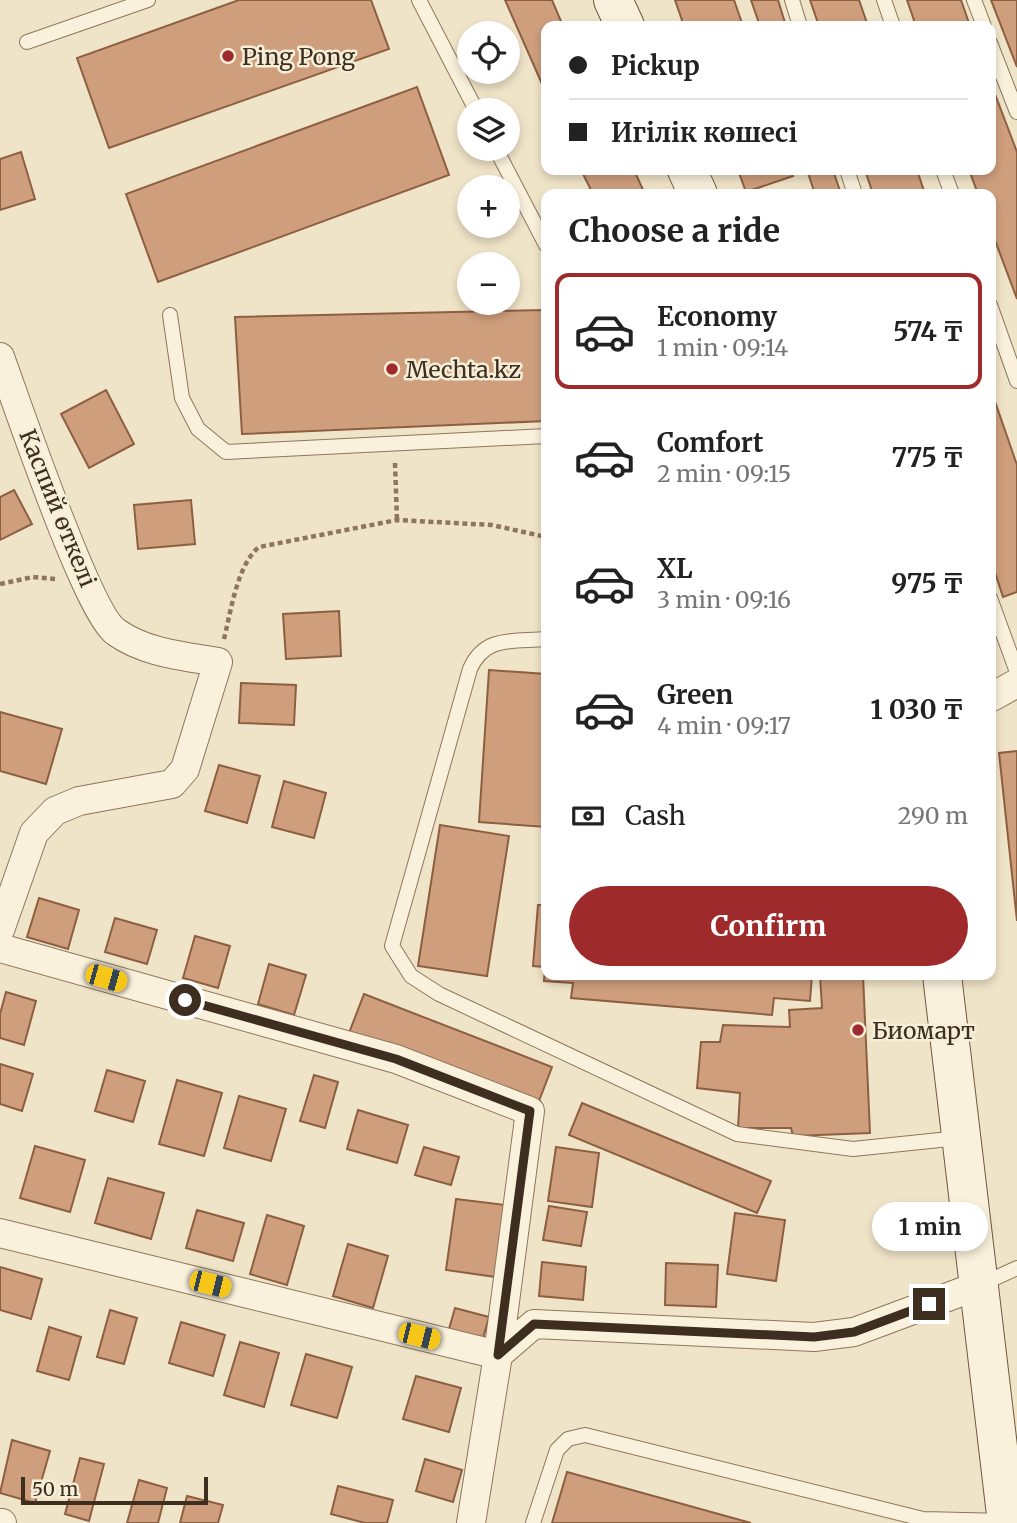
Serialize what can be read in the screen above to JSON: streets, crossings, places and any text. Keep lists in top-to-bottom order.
{
  "streets": {
    "street": ["Каспий өткелі"]
  },
  "places": ["Ping Pong", "Mechta.kz", "Биомарт"],
  "scale_bar": "50 m",
  "page": {
    "map_buttons": ["+", "−"],
    "banner": ["Pickup", "Игілік көшесі"],
    "heading": "Choose a ride",
    "list": [
      {
        "name": "Economy",
        "note": "1 min · 09:14",
        "value": "574 ₸"
      },
      {
        "name": "Comfort",
        "note": "2 min · 09:15",
        "value": "775 ₸"
      },
      {
        "name": "XL",
        "note": "3 min · 09:16",
        "value": "975 ₸"
      },
      {
        "name": "Green",
        "note": "4 min · 09:17",
        "value": "1 030 ₸"
      }
    ],
    "pay": ["Cash", "290 m"],
    "buttons": "Confirm",
    "bubble": "1 min",
    "scale": "50 m"
  }
}
